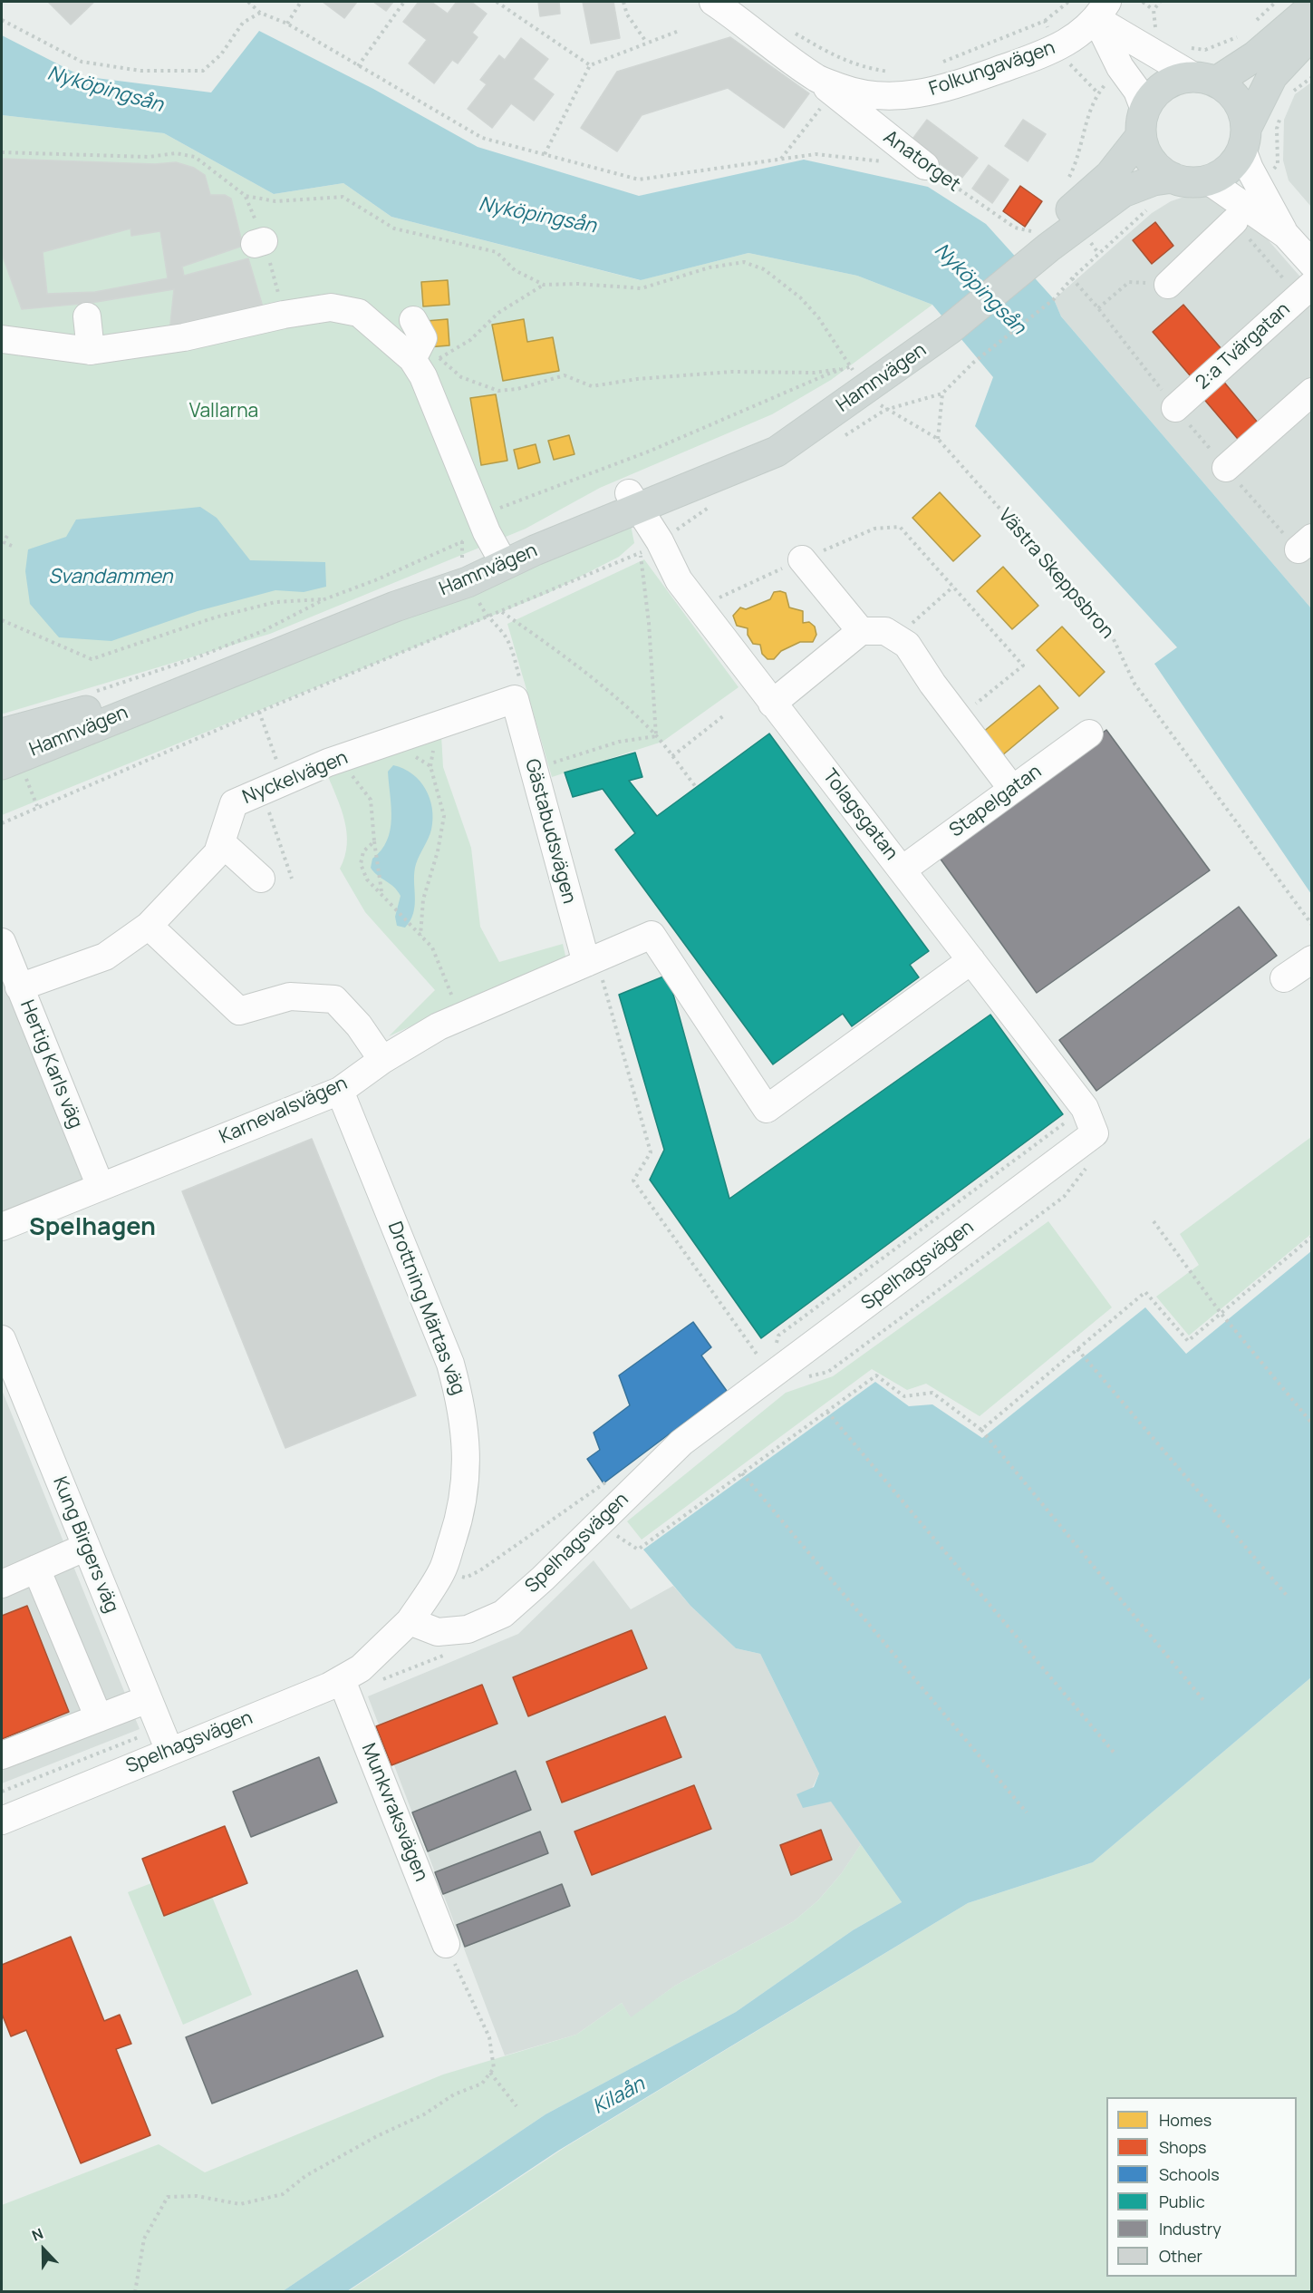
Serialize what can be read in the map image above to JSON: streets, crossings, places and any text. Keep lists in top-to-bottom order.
{
  "streets": {
    "main road": ["Hamnvägen"],
    "street": [
      "Folkungavägen",
      "Anatorget",
      "2:a Tvärgatan",
      "Nyckelvägen",
      "Stapelgatan",
      "Tolagsgatan",
      "Gästabudsvägen",
      "Hertig Karls väg",
      "Karnevalsvägen",
      "Spelhagsvägen",
      "Drottning Märtas väg",
      "Kung Birgers väg",
      "Munkvraksvägen"
    ],
    "path": ["Västra Skeppsbron"]
  },
  "crossings": [
    ["Folkungavägen", "Anatorget"],
    ["Anatorget", "Hamnvägen"],
    ["Hamnvägen", "Tolagsgatan"],
    ["Nyckelvägen", "Gästabudsvägen"],
    ["Nyckelvägen", "Hertig Karls väg"],
    ["Stapelgatan", "Tolagsgatan"],
    ["Tolagsgatan", "Karnevalsvägen"],
    ["Tolagsgatan", "Spelhagsvägen"],
    ["Gästabudsvägen", "Karnevalsvägen"],
    ["Hertig Karls väg", "Karnevalsvägen"],
    ["Karnevalsvägen", "Drottning Märtas väg"],
    ["Spelhagsvägen", "Drottning Märtas väg"],
    ["Spelhagsvägen", "Kung Birgers väg"],
    ["Spelhagsvägen", "Munkvraksvägen"]
  ],
  "districts": ["Spelhagen"],
  "water": ["Nyköpingsån", "Svandammen", "Kilaån"],
  "parks": ["Vallarna"],
  "legend": [
    "Homes",
    "Shops",
    "Schools",
    "Public",
    "Industry",
    "Other"
  ],
  "north": "top"
}
